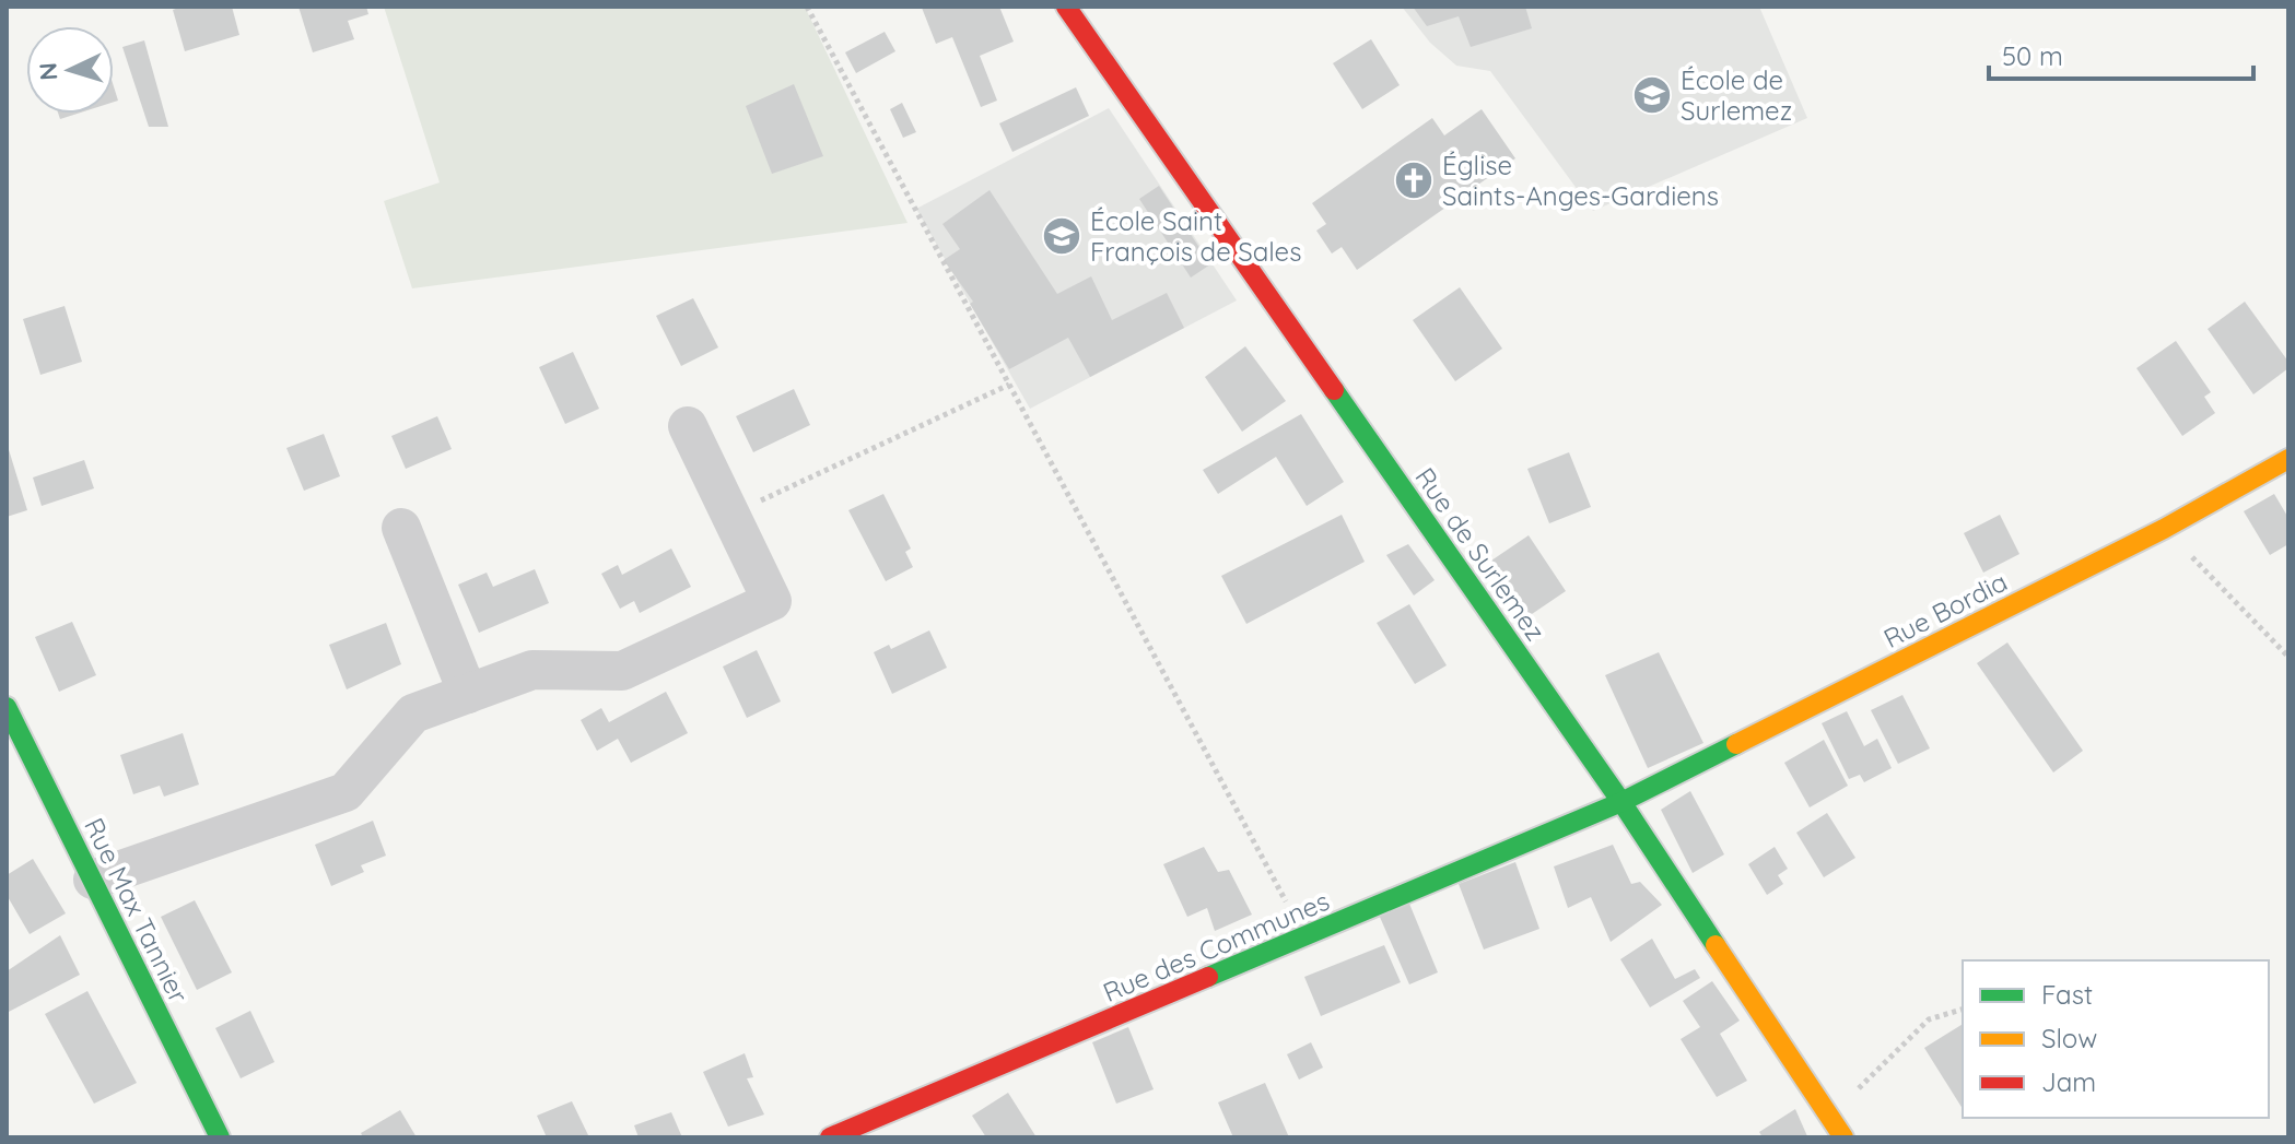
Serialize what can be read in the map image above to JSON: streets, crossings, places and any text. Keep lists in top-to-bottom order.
{
  "streets": {
    "street": [
      "Rue de Surlemez",
      "Rue Bordia",
      "Rue Max Tannier",
      "Rue des Communes"
    ]
  },
  "crossings": [
    ["Rue de Surlemez", "Rue Bordia"],
    ["Rue de Surlemez", "Rue des Communes"],
    ["Rue Bordia", "Rue des Communes"]
  ],
  "places": {
    "school or university": ["École de Surlemez", "École Saint François de Sales"],
    "church": ["Église Saints-Anges-Gardiens"]
  },
  "legend": ["Fast", "Slow", "Jam"],
  "scale_bar": "50 m",
  "north": "left"
}
